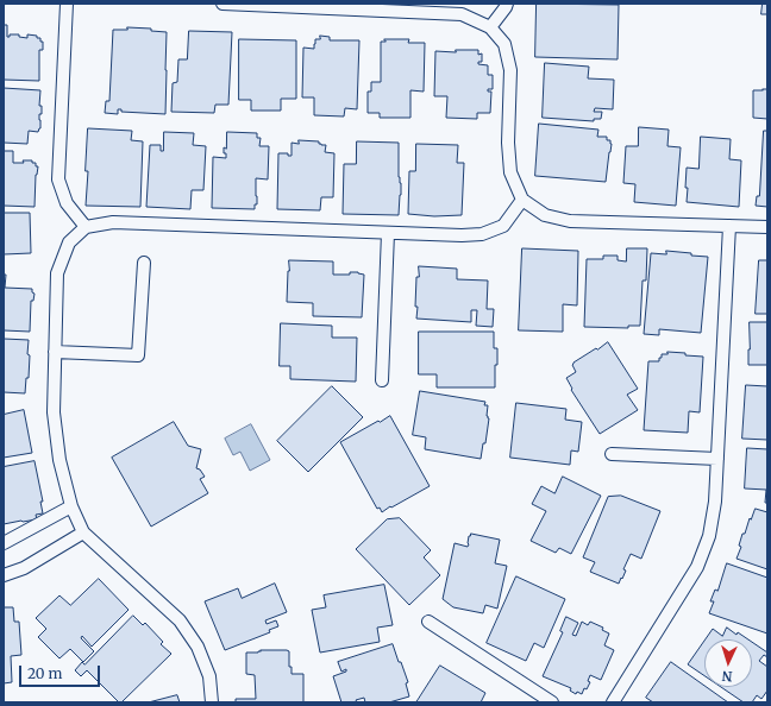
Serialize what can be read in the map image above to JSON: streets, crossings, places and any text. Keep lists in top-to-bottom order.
{
  "scale_bar": "20 m",
  "north": "bottom"
}
